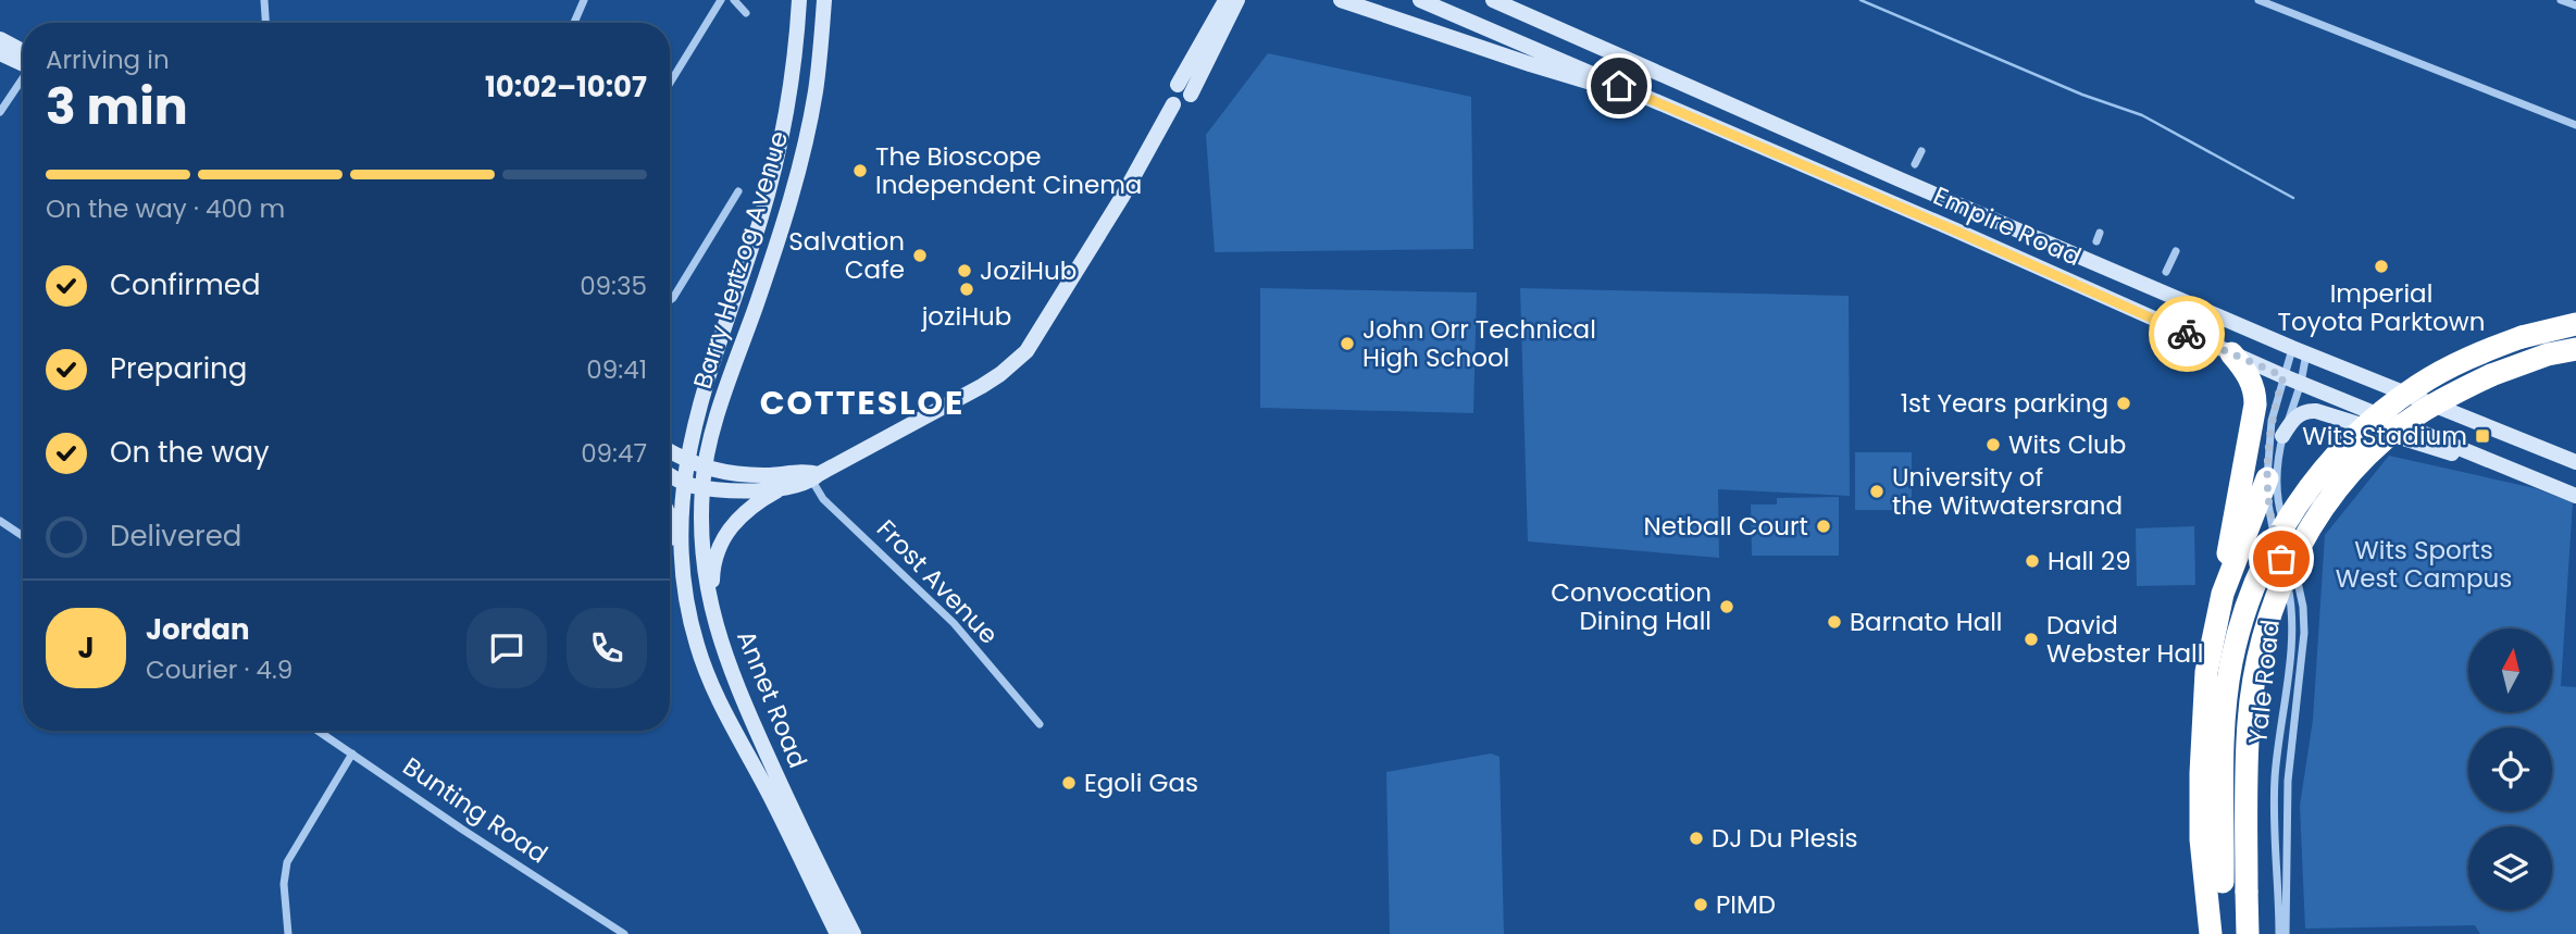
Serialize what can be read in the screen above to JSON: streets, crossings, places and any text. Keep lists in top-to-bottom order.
{
  "streets": {
    "main road": ["Empire Road", "Barry Hertzog Avenue", "Annet Road"],
    "street": ["Frost Avenue", "Yale Road", "Bunting Road"]
  },
  "crossings": [
    ["Empire Road", "Yale Road"],
    ["Barry Hertzog Avenue", "Annet Road"]
  ],
  "districts": ["COTTESLOE"],
  "parks": ["Wits Sports West Campus"],
  "places": {
    "other": [
      "The Bioscope Independent Cinema",
      "Salvation Cafe",
      "Imperial Toyota Parktown",
      "JoziHub",
      "joziHub",
      "John Orr Technical High School",
      "1st Years parking",
      "Wits Club",
      "University of the Witwatersrand",
      "Netball Court",
      "Hall 29",
      "Convocation Dining Hall",
      "Barnato Hall",
      "David Webster Hall",
      "Egoli Gas",
      "DJ Du Plesis",
      "PIMD"
    ],
    "transit": ["Wits Stadium"]
  },
  "north": "top",
  "page": {
    "heading": ["3 min", "Arriving in", "10:02–10:07"],
    "panel": ["Jordan", "Courier · 4.9"],
    "bar": "On the way · 400 m",
    "list": [
      ["Confirmed", "09:35"],
      ["Preparing", "09:41"],
      ["On the way", "09:47"],
      "Delivered"
    ],
    "round": "J"
  }
}
